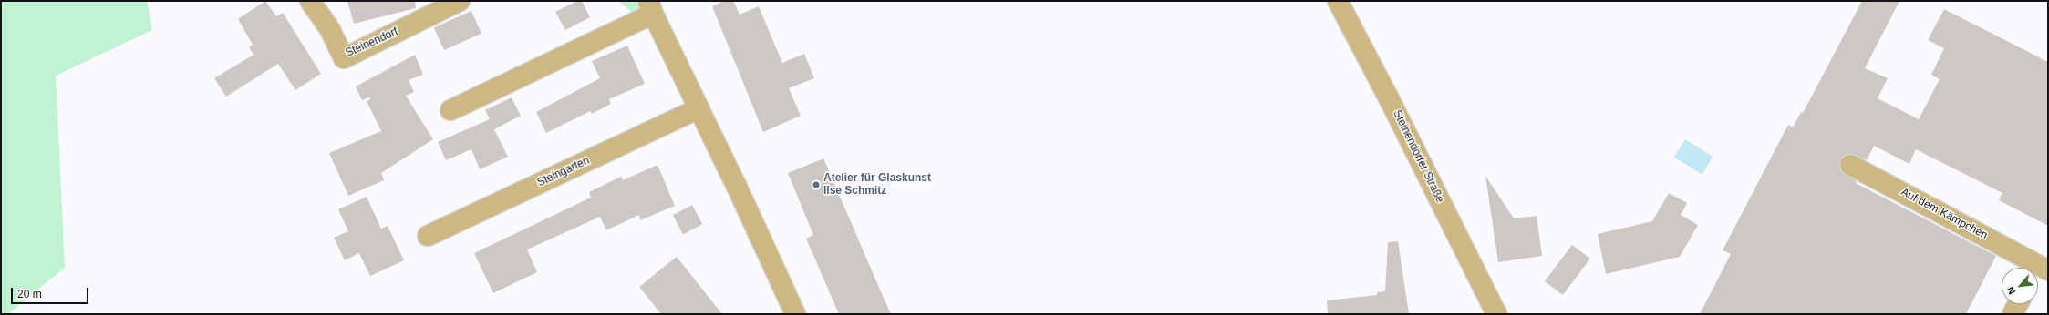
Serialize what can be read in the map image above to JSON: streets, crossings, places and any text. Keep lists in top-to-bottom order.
{
  "streets": {
    "street": [
      "Steinendorf",
      "Steinendorfer Straße",
      "Steingarten",
      "Auf dem Kämpchen"
    ]
  },
  "places": ["Atelier für Glaskunst Ilse Schmitz"],
  "scale_bar": "20 m",
  "north": "bottom left"
}
